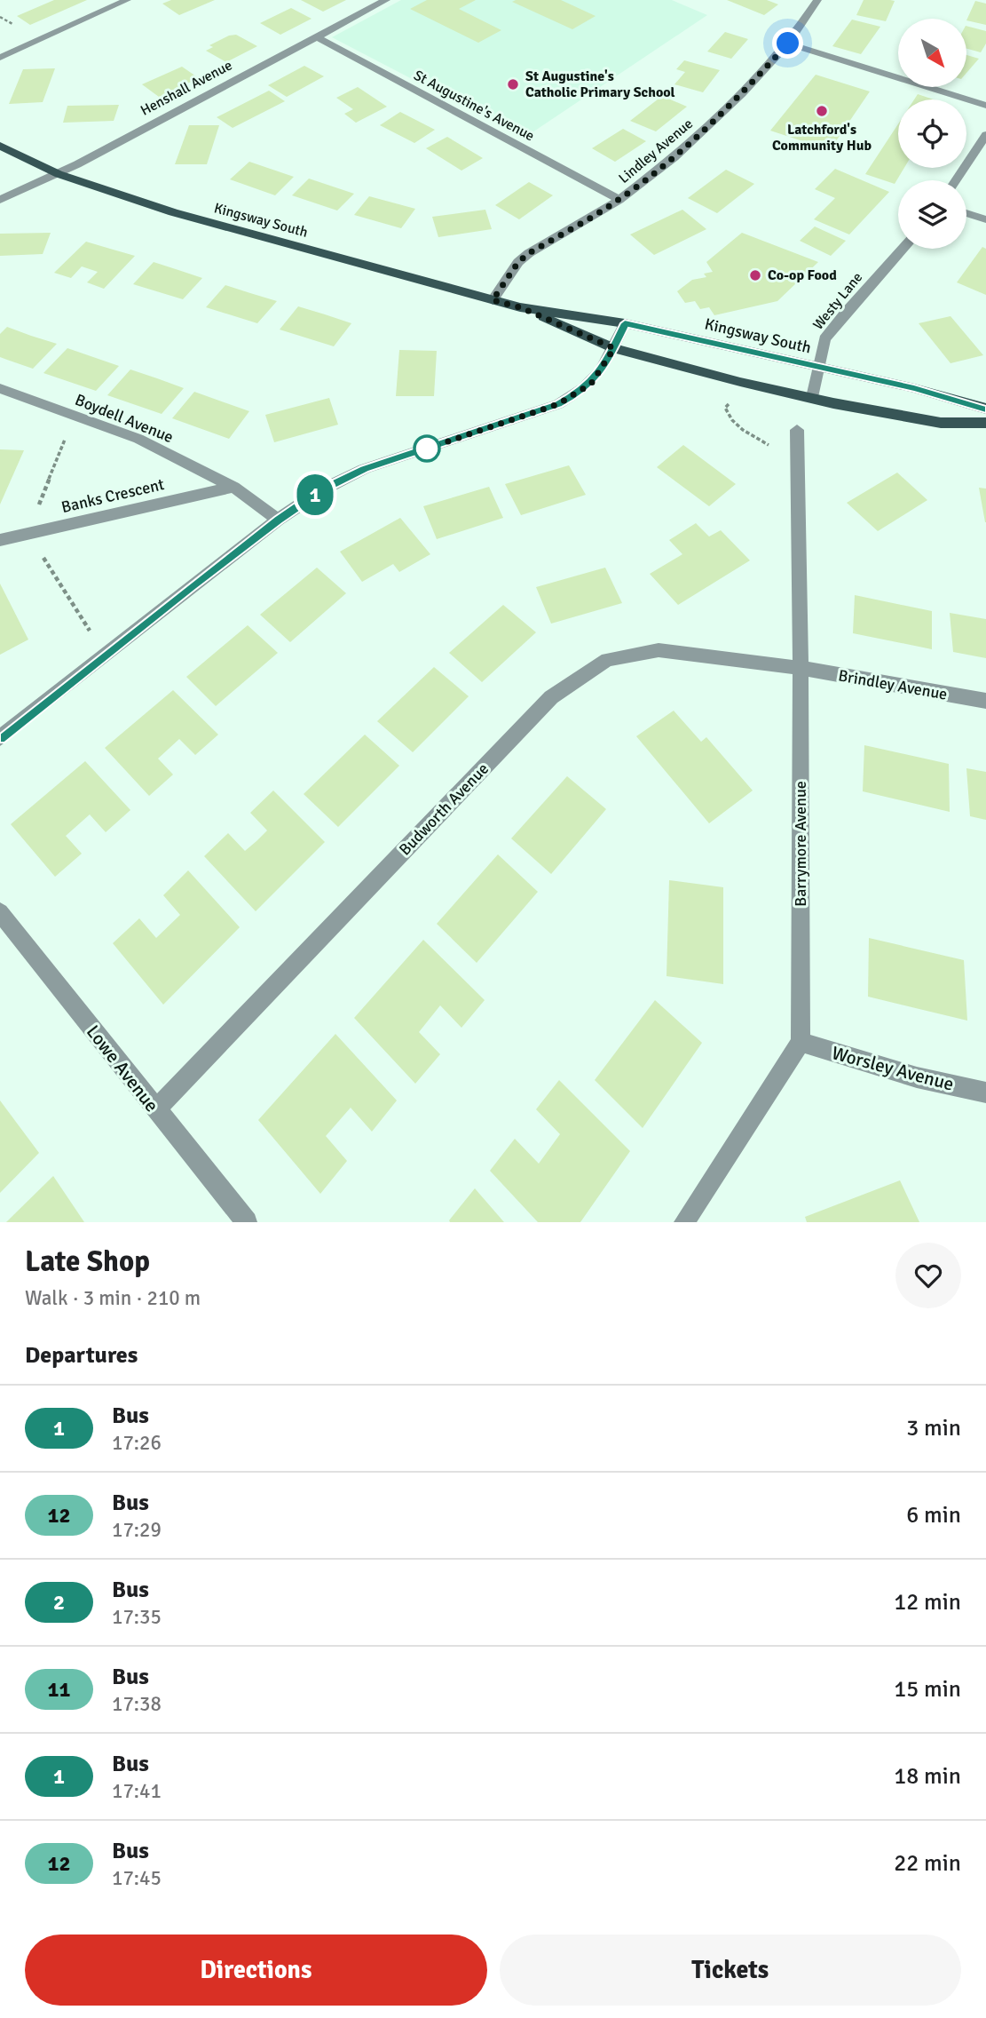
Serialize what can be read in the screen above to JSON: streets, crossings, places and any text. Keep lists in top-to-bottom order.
{
  "streets": {
    "main road": ["Kingsway South"],
    "street": [
      "Henshall Avenue",
      "St Augustine's Avenue",
      "Lindley Avenue",
      "Westy Lane",
      "Boydell Avenue",
      "Banks Crescent",
      "Brindley Avenue",
      "Budworth Avenue",
      "Barrymore Avenue",
      "Lowe Avenue",
      "Worsley Avenue"
    ]
  },
  "crossings": [
    ["Henshall Avenue", "St Augustine's Avenue"],
    ["Henshall Avenue", "Kingsway South"],
    ["St Augustine's Avenue", "Lindley Avenue"],
    ["Lindley Avenue", "Kingsway South"],
    ["Kingsway South", "Westy Lane"],
    ["Boydell Avenue", "Banks Crescent"],
    ["Brindley Avenue", "Budworth Avenue"],
    ["Brindley Avenue", "Barrymore Avenue"],
    ["Budworth Avenue", "Barrymore Avenue"],
    ["Budworth Avenue", "Lowe Avenue"],
    ["Barrymore Avenue", "Worsley Avenue"]
  ],
  "places": ["St Augustine's Catholic Primary School", "Latchford's Community Hub", "Co-op Food"],
  "lines": ["bus line 1"],
  "north": "bottom right",
  "page": {
    "on_map": "1",
    "heading": [
      ["Late Shop", "Walk · 3 min · 210 m"],
      "Departures"
    ],
    "list": [
      {
        "mark": "1",
        "name": "Bus",
        "note": "17:26",
        "value": "3 min"
      },
      {
        "mark": "12",
        "name": "Bus",
        "note": "17:29",
        "value": "6 min"
      },
      {
        "mark": "2",
        "name": "Bus",
        "note": "17:35",
        "value": "12 min"
      },
      {
        "mark": "11",
        "name": "Bus",
        "note": "17:38",
        "value": "15 min"
      },
      {
        "mark": "1",
        "name": "Bus",
        "note": "17:41",
        "value": "18 min"
      },
      {
        "mark": "12",
        "name": "Bus",
        "note": "17:45",
        "value": "22 min"
      }
    ],
    "buttons": ["Directions", "Tickets"]
  }
}
